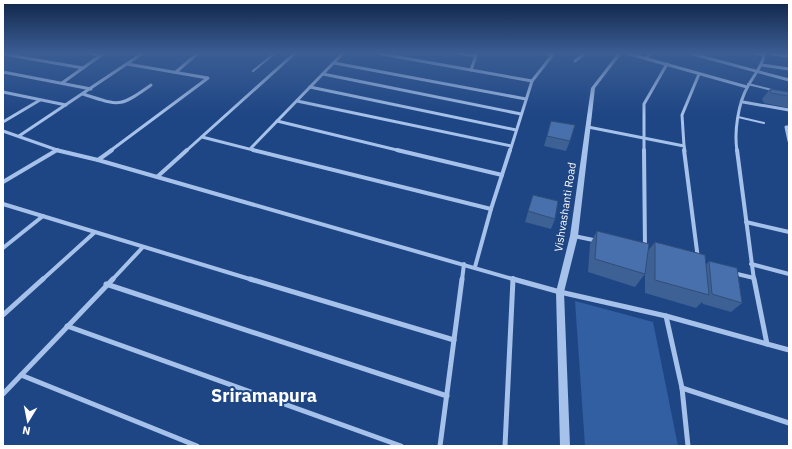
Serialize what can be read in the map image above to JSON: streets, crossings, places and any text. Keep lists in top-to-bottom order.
{
  "streets": {
    "street": ["Vishvashanti Road"]
  },
  "districts": ["Sriramapura"],
  "north": "bottom"
}
